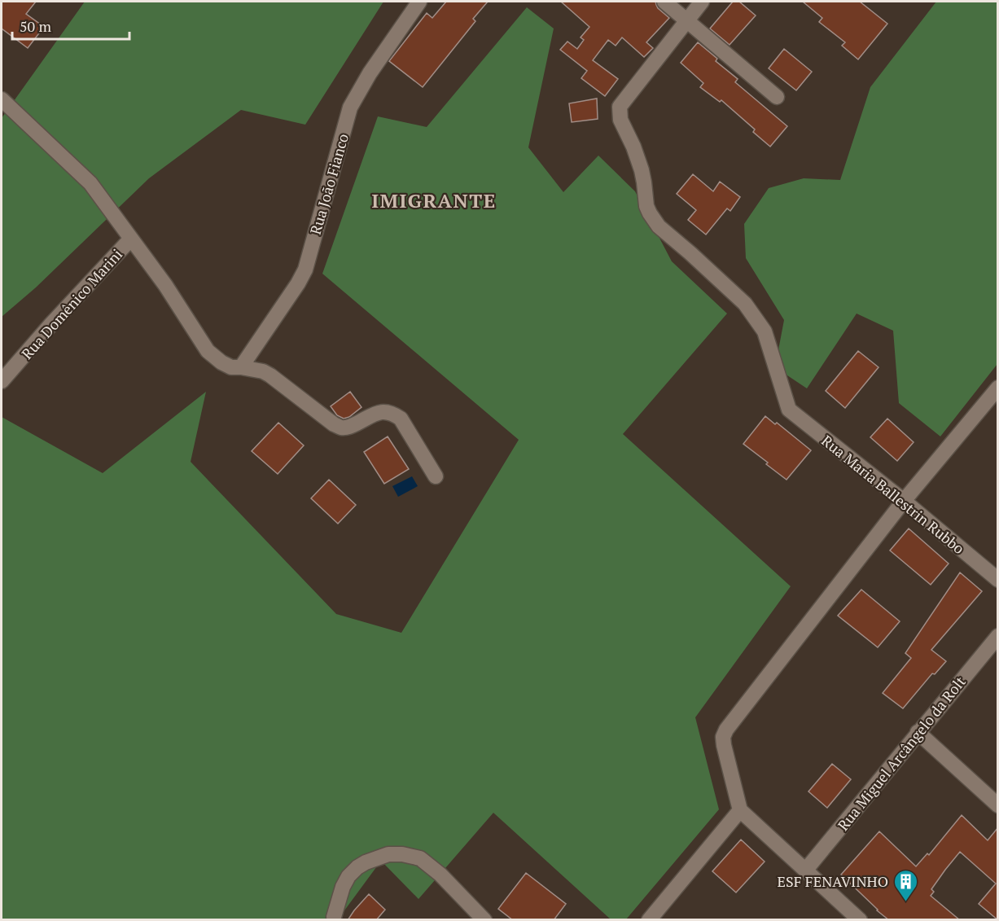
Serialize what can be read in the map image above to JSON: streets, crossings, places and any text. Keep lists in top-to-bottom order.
{
  "streets": {
    "street": [
      "Rua João Fianco",
      "Rua Domênico Marini",
      "Rua Maria Ballestrin Rubbo",
      "Rua Miguel Arcângelo da Rolt"
    ]
  },
  "crossings": [
    ["Rua João Fianco", "Rua Domênico Marini"]
  ],
  "districts": ["IMIGRANTE"],
  "places": {
    "building": ["ESF FENAVINHO"]
  },
  "scale_bar": "50 m"
}
